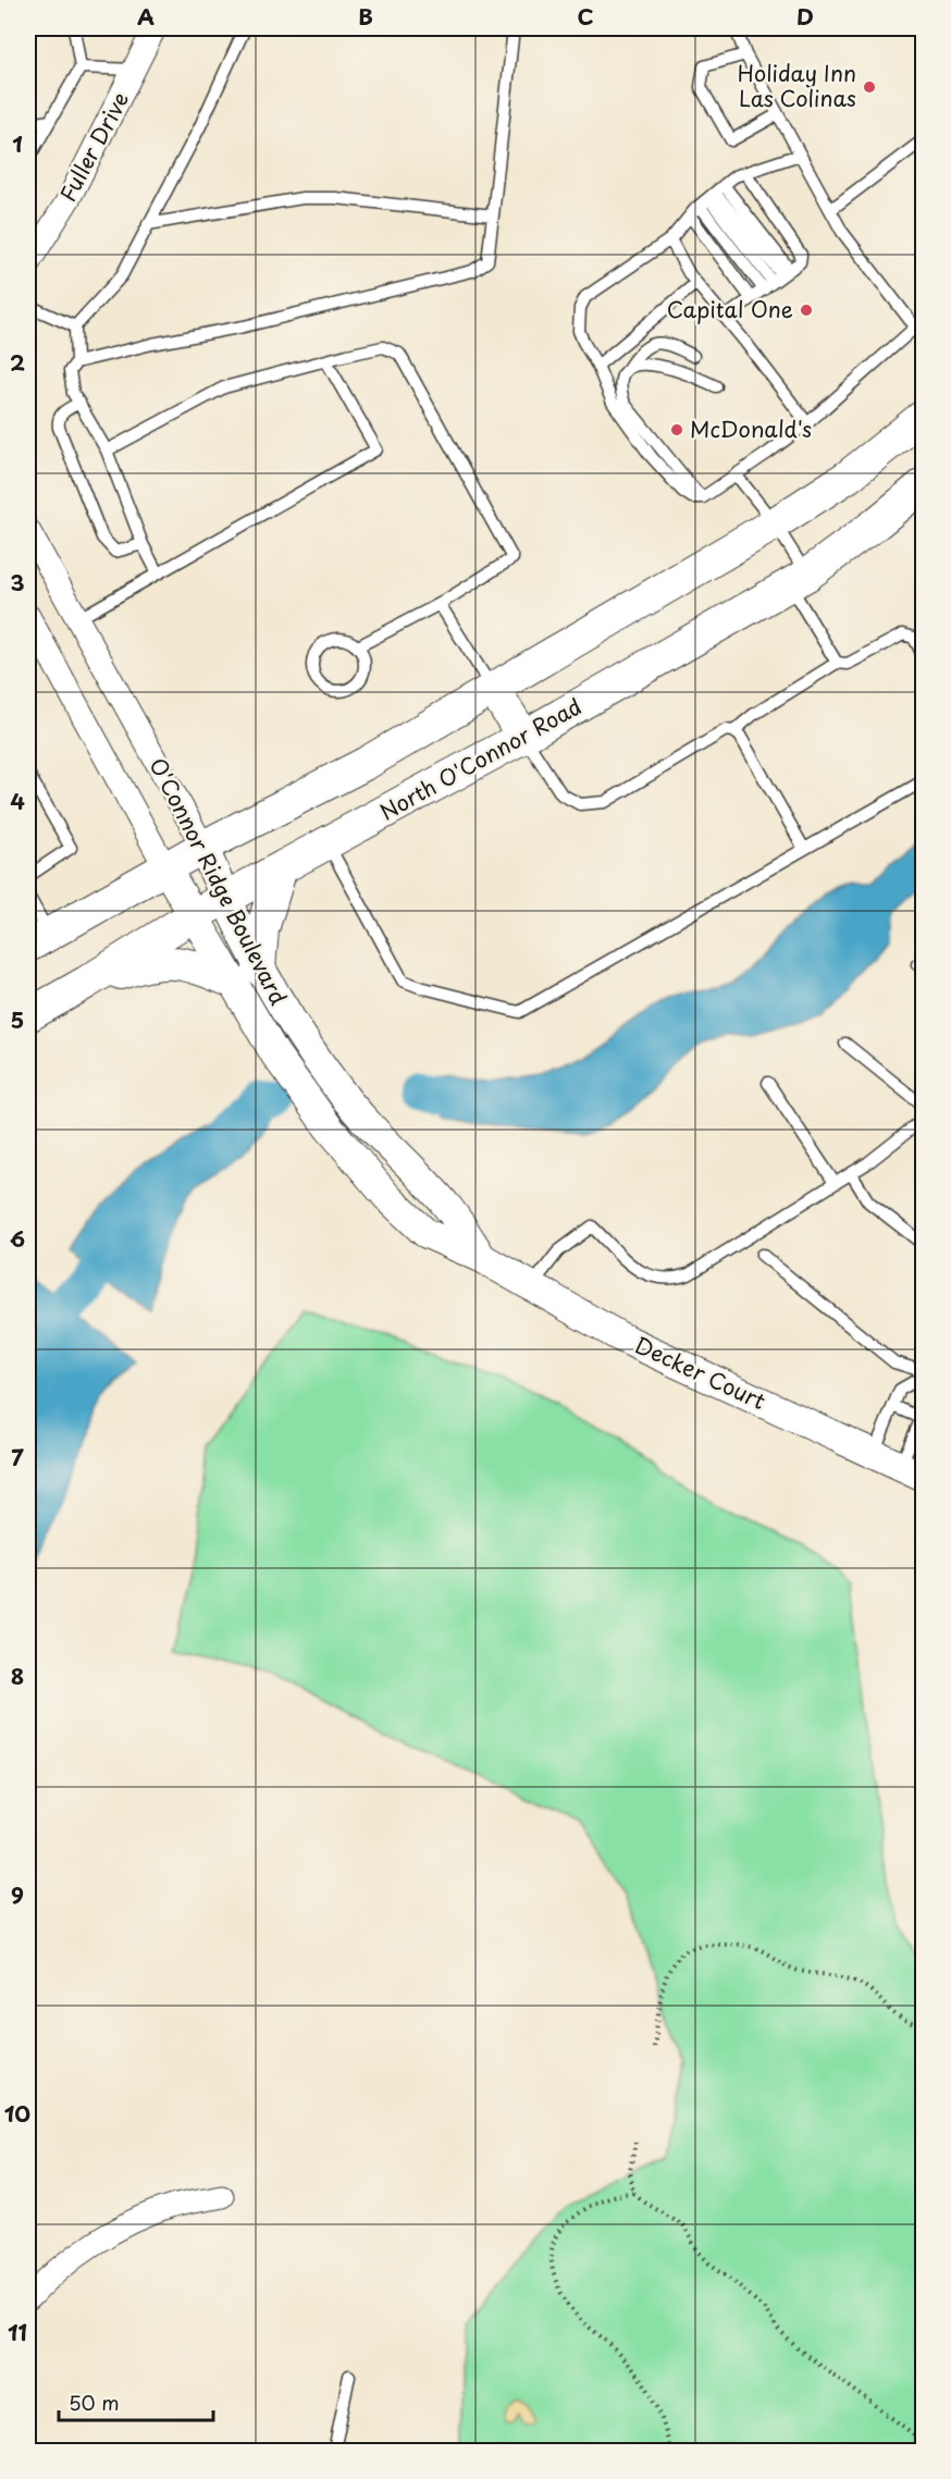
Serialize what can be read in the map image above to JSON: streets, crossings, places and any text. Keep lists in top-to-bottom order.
{
  "streets": {
    "main road": ["North O'Connor Road"],
    "street": ["Fuller Drive", "O'Connor Ridge Boulevard", "Decker Court"]
  },
  "crossings": [
    ["North O'Connor Road", "O'Connor Ridge Boulevard"],
    ["O'Connor Ridge Boulevard", "Decker Court"]
  ],
  "places": ["Holiday Inn Las Colinas", "Capital One", "McDonald's"],
  "scale_bar": "50 m",
  "grid": {
    "columns": [
      "A",
      "B",
      "C",
      "D"
    ],
    "rows": [
      "1",
      "2",
      "3",
      "4",
      "5",
      "6",
      "7",
      "8",
      "9",
      "10",
      "11"
    ]
  }
}
